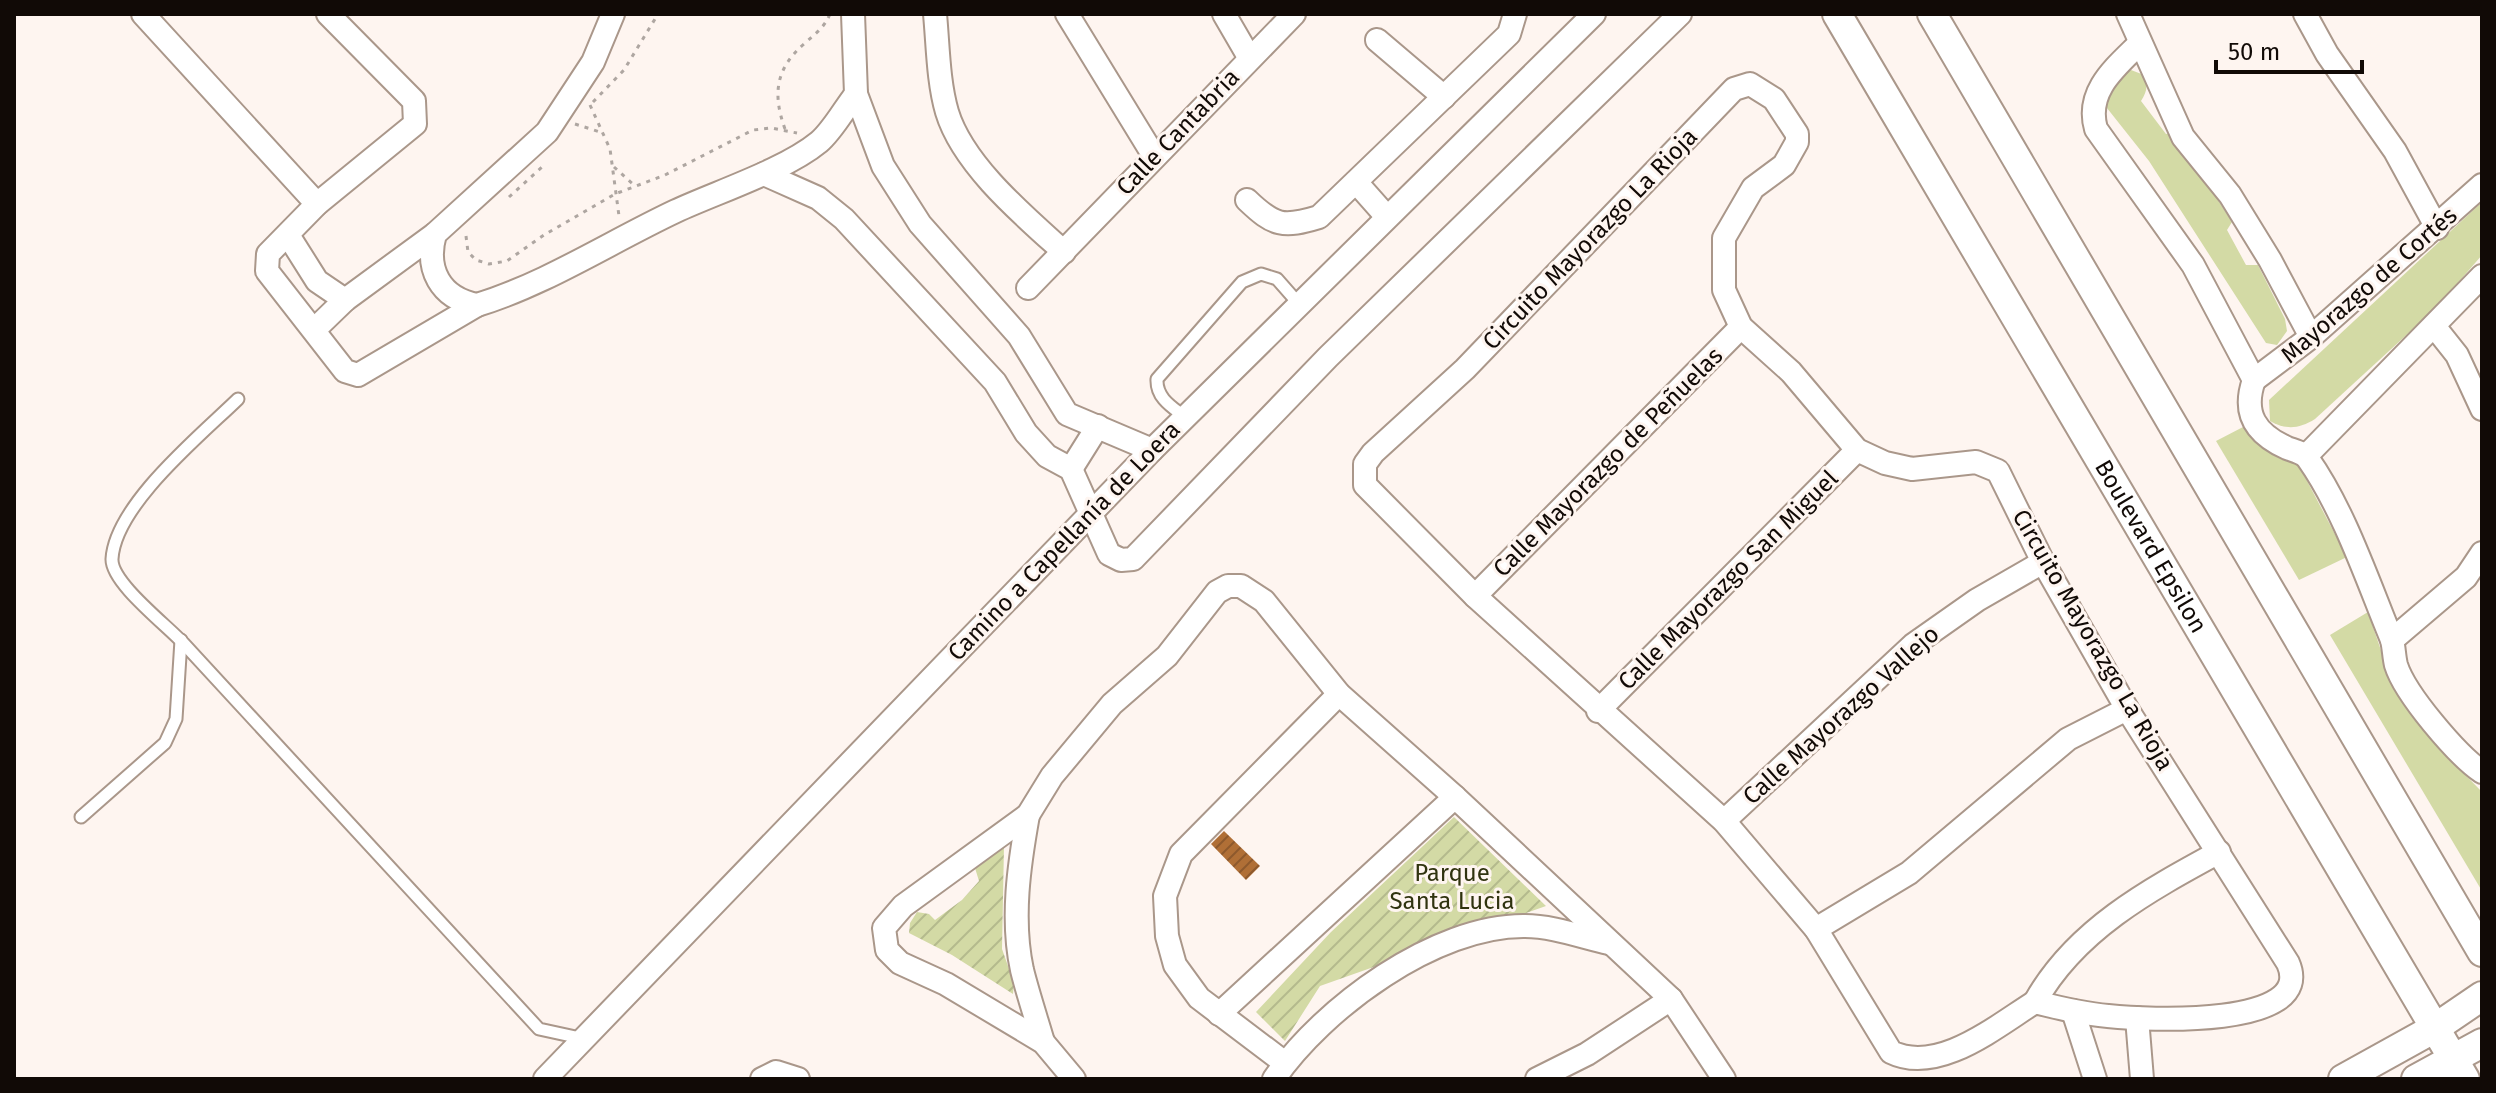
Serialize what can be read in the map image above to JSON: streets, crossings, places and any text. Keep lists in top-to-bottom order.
{
  "streets": {
    "street": [
      "Calle Cantabria",
      "Circuito Mayorazgo La Rioja",
      "Mayorazgo de Cortés",
      "Calle Mayorazgo de Peñuelas",
      "Camino a Capellanía de Loera",
      "Boulevard Epsilon",
      "Calle Mayorazgo San Miguel",
      "Calle Mayorazgo Vallejo"
    ]
  },
  "crossings": [
    ["Circuito Mayorazgo La Rioja", "Calle Mayorazgo de Peñuelas"],
    ["Circuito Mayorazgo La Rioja", "Calle Mayorazgo San Miguel"],
    ["Circuito Mayorazgo La Rioja", "Calle Mayorazgo Vallejo"]
  ],
  "parks": ["Parque Santa Lucia"],
  "scale_bar": "50 m"
}
